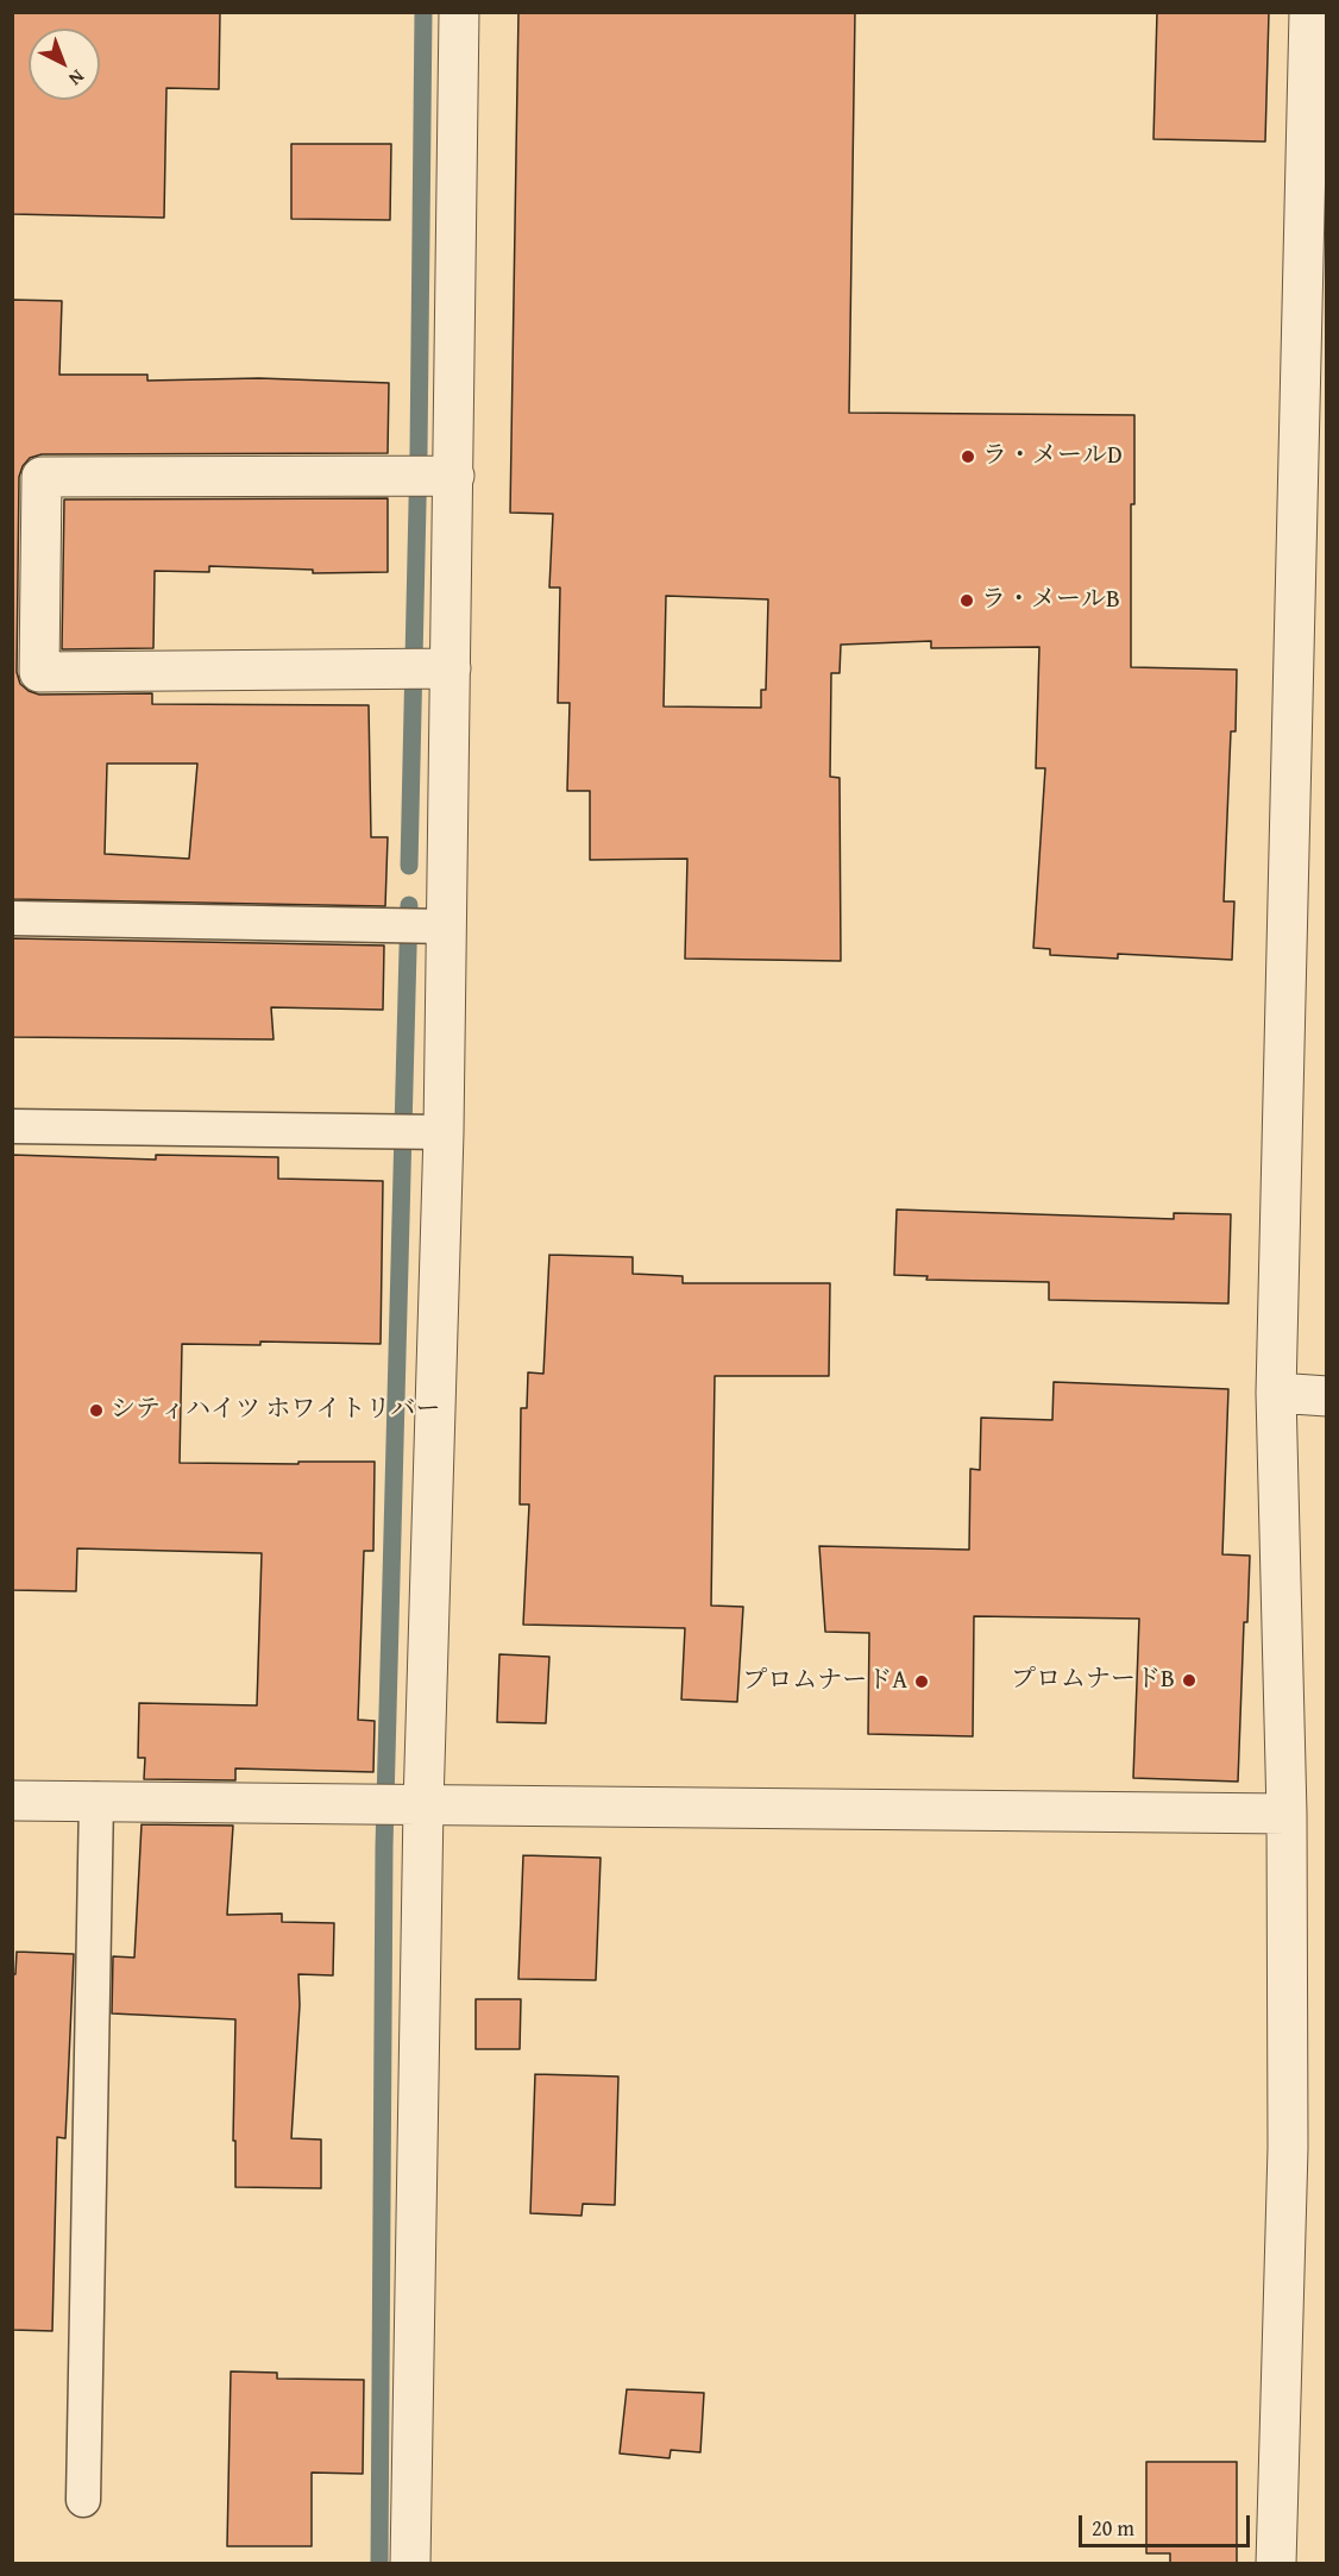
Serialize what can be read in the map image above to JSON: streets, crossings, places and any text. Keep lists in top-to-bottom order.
{
  "places": [
    "ラ・メールD",
    "ラ・メールB",
    "シティハイツ ホワイトリバー",
    "プロムナードB",
    "プロムナードA"
  ],
  "scale_bar": "20 m",
  "north": "bottom right"
}
